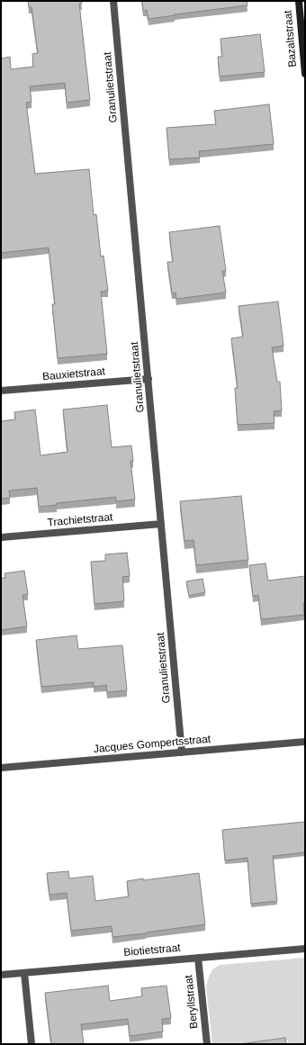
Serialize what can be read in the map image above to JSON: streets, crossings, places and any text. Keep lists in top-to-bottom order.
{
  "streets": {
    "street": [
      "Bazaltstraat",
      "Granulietstraat",
      "Bauxietstraat",
      "Trachietstraat",
      "Jacques Gompertsstraat",
      "Biotietstraat",
      "Beryllstraat"
    ]
  },
  "crossings": [
    ["Granulietstraat", "Bauxietstraat"],
    ["Granulietstraat", "Trachietstraat"],
    ["Granulietstraat", "Jacques Gompertsstraat"],
    ["Biotietstraat", "Beryllstraat"]
  ]
}
